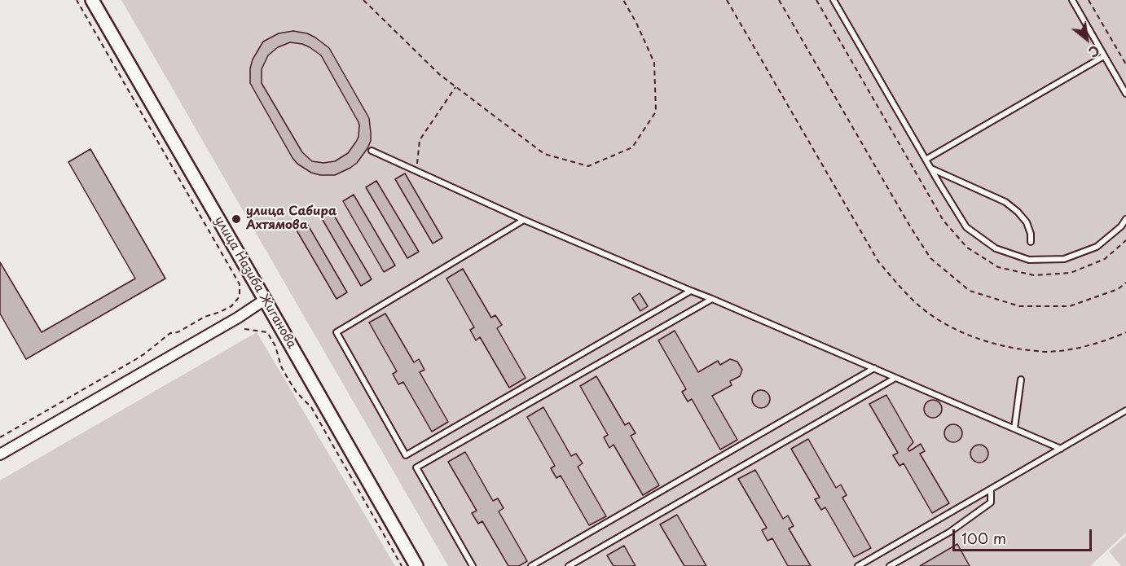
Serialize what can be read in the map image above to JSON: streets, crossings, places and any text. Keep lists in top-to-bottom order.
{
  "streets": {
    "street": ["улица Назиба Жиганова"]
  },
  "places": ["улица Сабира Ахтямова"],
  "scale_bar": "100 m",
  "north": "bottom right"
}
